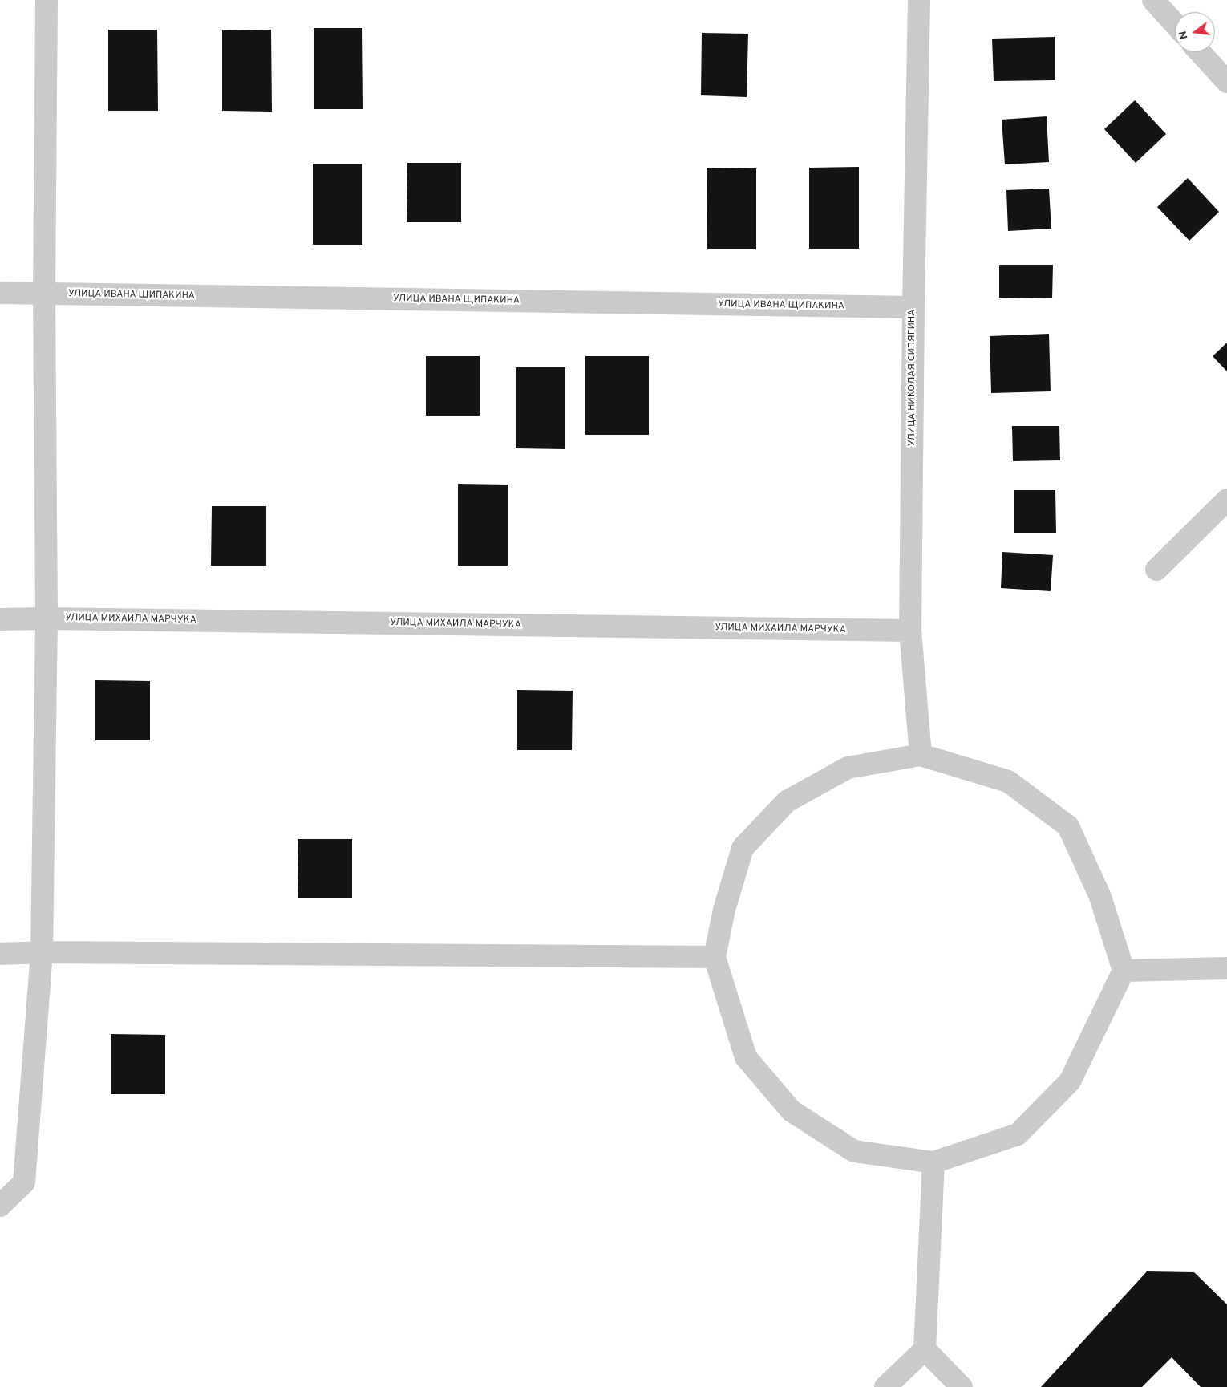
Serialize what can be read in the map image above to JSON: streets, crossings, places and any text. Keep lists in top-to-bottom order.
{
  "streets": {
    "street": ["УЛИЦА ИВАНА ЩИПАКИНА", "УЛИЦА НИКОЛАЯ СИПЯГИНА", "УЛИЦА МИХАИЛА МАРЧУКА"]
  },
  "crossings": [
    ["УЛИЦА ИВАНА ЩИПАКИНА", "УЛИЦА НИКОЛАЯ СИПЯГИНА"],
    ["УЛИЦА НИКОЛАЯ СИПЯГИНА", "УЛИЦА МИХАИЛА МАРЧУКА"]
  ],
  "north": "left"
}
